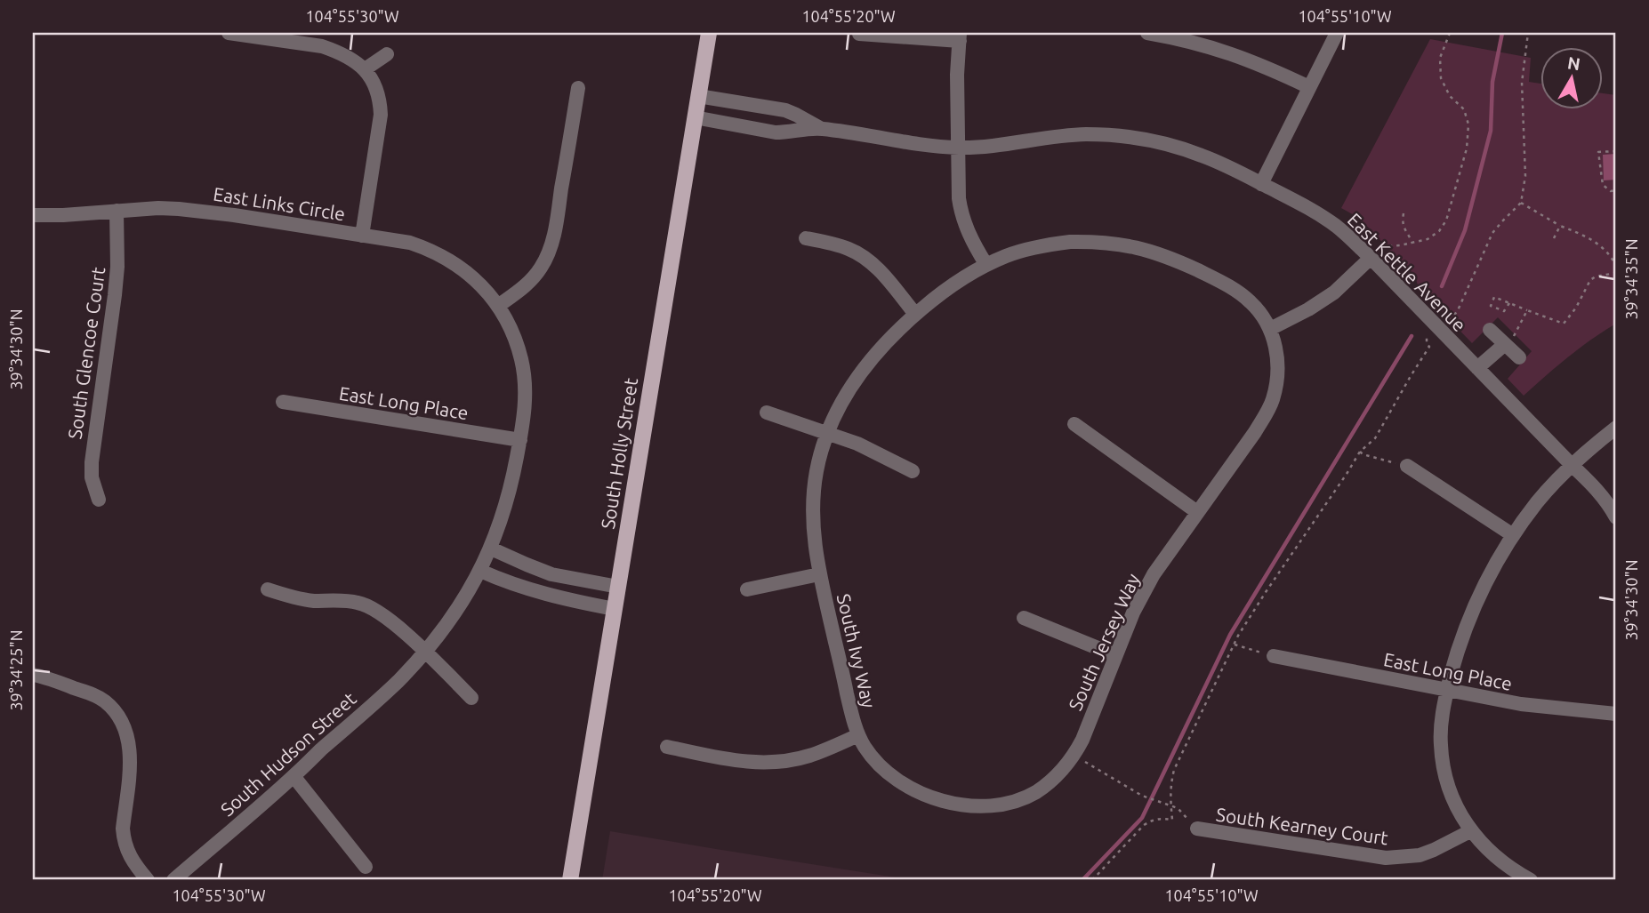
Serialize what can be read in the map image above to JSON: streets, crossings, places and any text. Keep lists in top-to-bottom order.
{
  "streets": {
    "main road": ["South Holly Street"],
    "street": [
      "East Links Circle",
      "East Kettle Avenue",
      "South Glencoe Court",
      "East Long Place",
      "South Jersey Way",
      "South Ivy Way",
      "South Hudson Street",
      "South Kearney Court"
    ]
  },
  "crossings": [
    ["East Links Circle", "South Glencoe Court"],
    ["East Links Circle", "South Hudson Street"],
    ["East Kettle Avenue", "South Holly Street"],
    ["East Long Place", "South Hudson Street"],
    ["South Jersey Way", "South Ivy Way"]
  ],
  "north": "top",
  "coordinates": [
    "104°55'30\"W",
    "104°55'20\"W",
    "104°55'10\"W",
    "39°34'35\"N",
    "39°34'30\"N",
    "39°34'25\"N"
  ]
}
